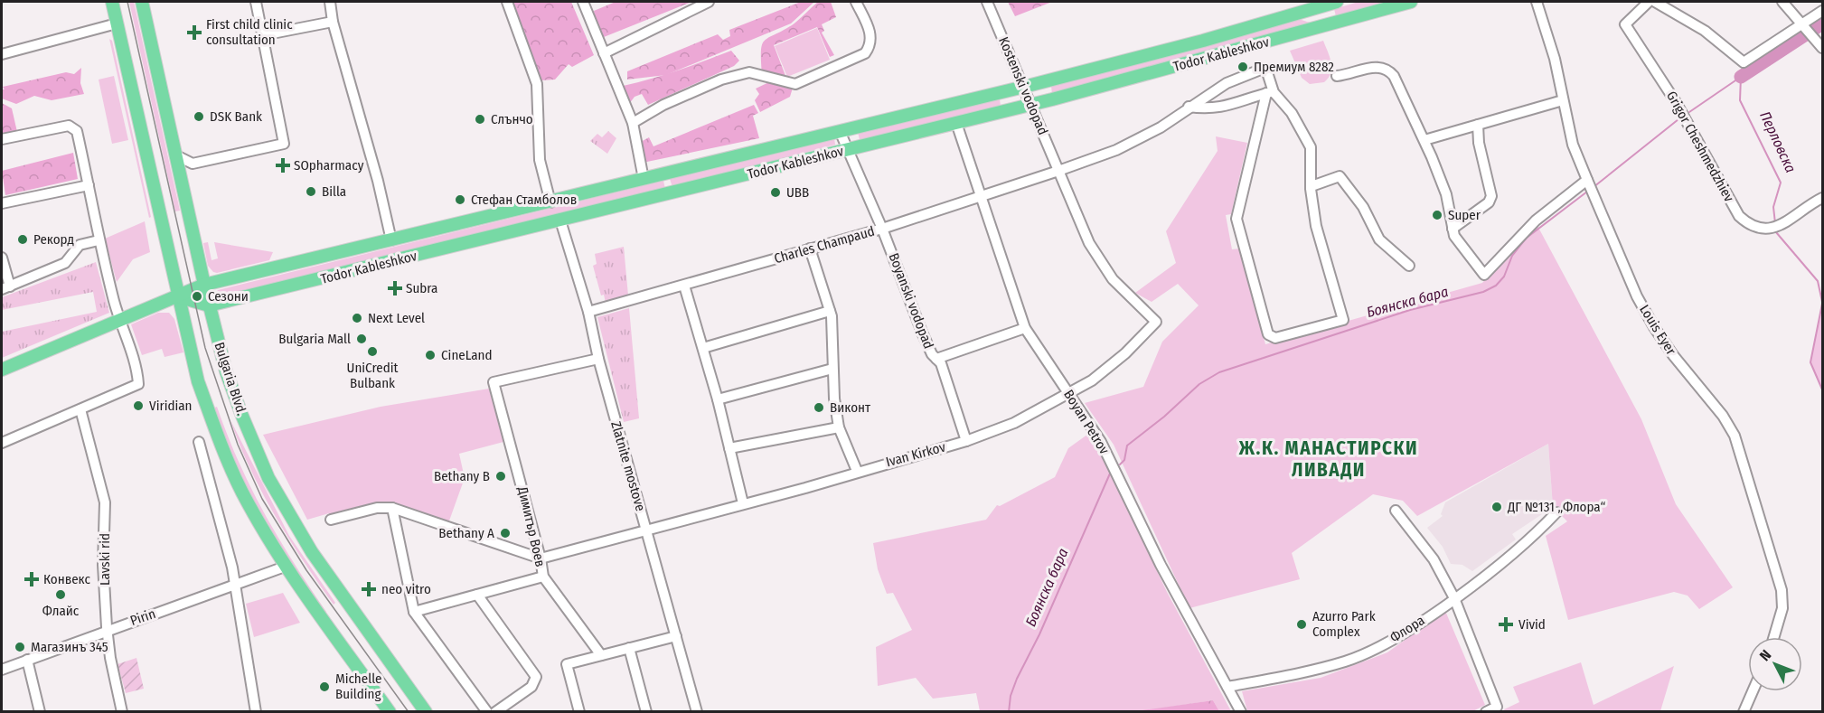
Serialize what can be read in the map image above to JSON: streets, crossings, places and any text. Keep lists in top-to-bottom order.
{
  "streets": {
    "main road": ["Todor Kableshkov", "Bulgaria Blvd."],
    "street": [
      "Kostenski vodopad",
      "Grigor Cheshmedzhiev",
      "Charles Champaud",
      "Boyanski vodopad",
      "Louis Eyer",
      "Boyan Petrov",
      "Ivan Kirkov",
      "Zlatnite mostove",
      "Димитър Воев",
      "Lavski rid",
      "Pirin",
      "Флора"
    ]
  },
  "crossings": [
    ["Todor Kableshkov", "Kostenski vodopad"],
    ["Todor Kableshkov", "Boyanski vodopad"],
    ["Todor Kableshkov", "Bulgaria Blvd."],
    ["Todor Kableshkov", "Boyan Petrov"],
    ["Todor Kableshkov", "Zlatnite mostove"],
    ["Kostenski vodopad", "Charles Champaud"],
    ["Kostenski vodopad", "Ivan Kirkov"],
    ["Charles Champaud", "Boyanski vodopad"],
    ["Charles Champaud", "Boyan Petrov"],
    ["Charles Champaud", "Zlatnite mostove"],
    ["Boyanski vodopad", "Ivan Kirkov"],
    ["Boyan Petrov", "Ivan Kirkov"],
    ["Boyan Petrov", "Флора"],
    ["Ivan Kirkov", "Zlatnite mostove"],
    ["Ivan Kirkov", "Димитър Воев"],
    ["Zlatnite mostove", "Димитър Воев"],
    ["Lavski rid", "Pirin"]
  ],
  "districts": ["Ж.К. МАНАСТИРСКИ ЛИВАДИ"],
  "water": ["Перловска", "Боянска бара"],
  "places": {
    "health": [
      "First child clinic consultation",
      "SOpharmacy",
      "Subra",
      "Конвекс",
      "neo vitro",
      "Vivid"
    ],
    "other": [
      "Премиум 8282",
      "DSK Bank",
      "Слънчо",
      "Billa",
      "UBB",
      "Стефан Стамболов",
      "Super",
      "Рекорд",
      "Сезони",
      "Next Level",
      "Bulgaria Mall",
      "UniCredit Bulbank",
      "CineLand",
      "Viridian",
      "Виконт",
      "Bethany B",
      "ДГ №131 „Флора“",
      "Bethany A",
      "Флайс",
      "Azurro Park Complex",
      "Магазинъ 345",
      "Michelle Building"
    ]
  },
  "north": "top left"
}
